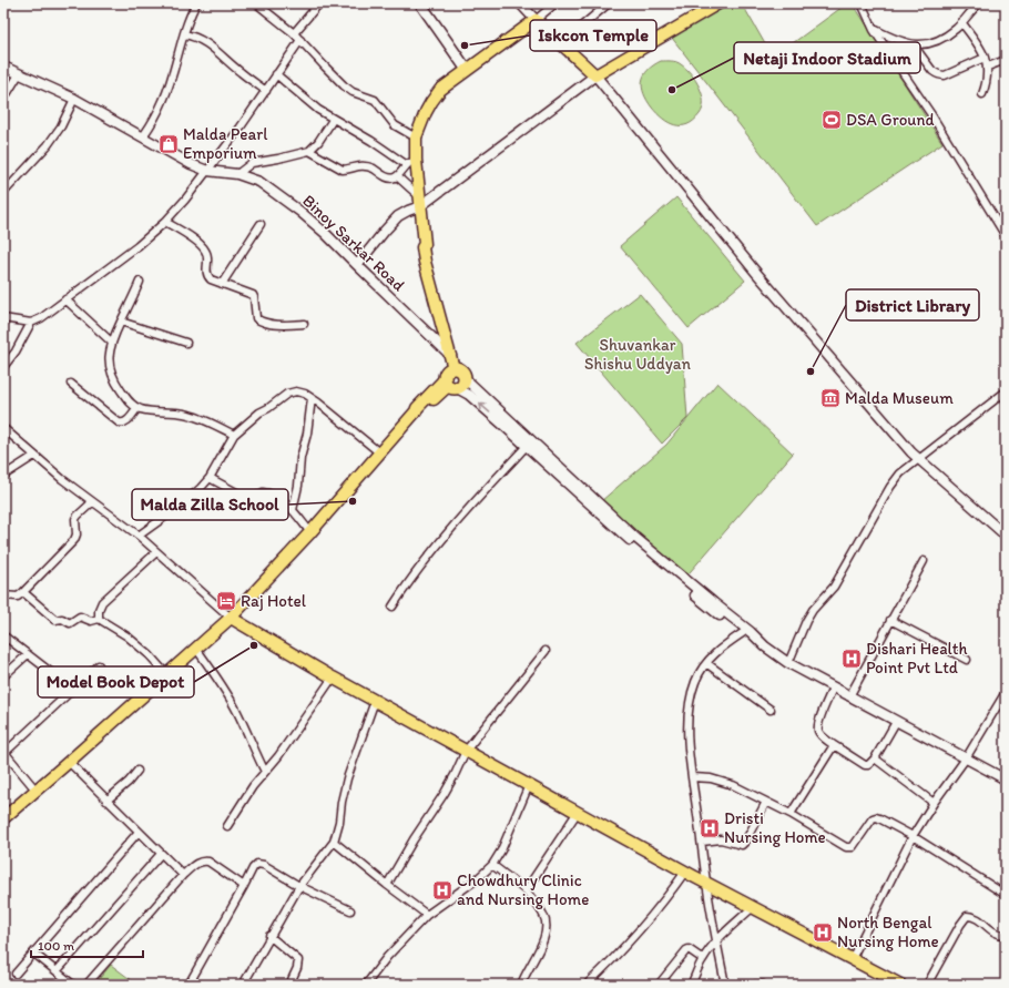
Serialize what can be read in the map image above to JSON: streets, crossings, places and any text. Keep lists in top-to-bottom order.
{
  "streets": {
    "street": ["Binoy Sarkar Road"]
  },
  "parks": ["Shuvankar Shishu Uddyan"],
  "places": {
    "other": [
      "Iskcon Temple",
      "Netaji Indoor Stadium",
      "District Library",
      "Malda Zilla School",
      "Model Book Depot"
    ],
    "sports": ["DSA Ground"],
    "shop": ["Malda Pearl Emporium"],
    "museum": ["Malda Museum"],
    "hotel": ["Raj Hotel"],
    "hospital": [
      "Dishari Health Point Pvt Ltd",
      "Dristi Nursing Home",
      "Chowdhury Clinic and Nursing Home",
      "North Bengal Nursing Home"
    ]
  },
  "scale_bar": "100 m"
}
